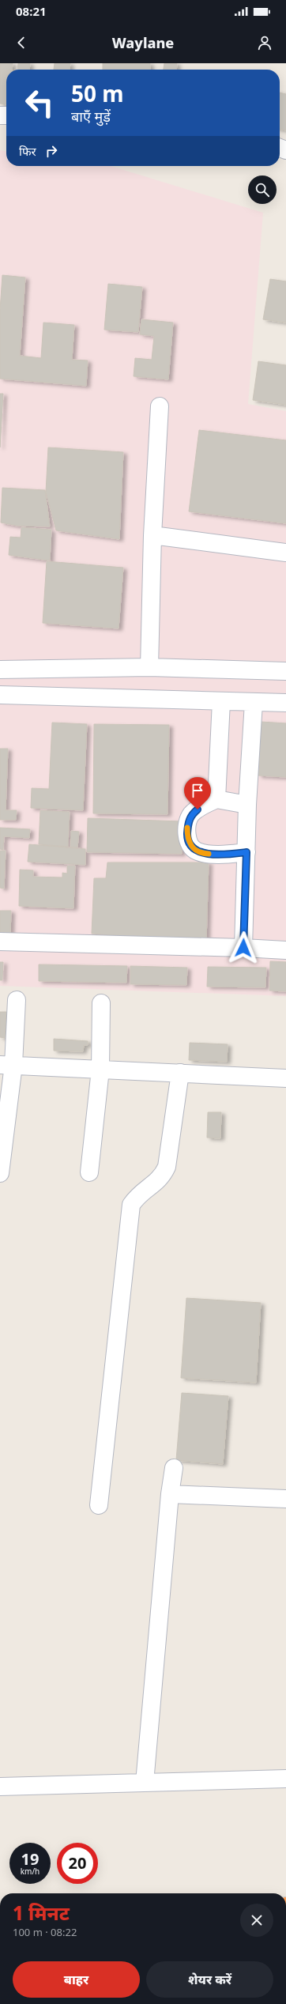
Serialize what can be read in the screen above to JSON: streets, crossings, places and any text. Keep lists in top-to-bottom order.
{
  "page": {
    "status": "08:21",
    "header": "Waylane",
    "turn": ["50 m", "बाएँ मुड़ें"],
    "then": "फिर",
    "speed": "19 km/h",
    "limit": "20",
    "heading": ["1 मिनट", "100 m · 08:22"],
    "buttons": ["बाहर", "शेयर करें"]
  }
}
